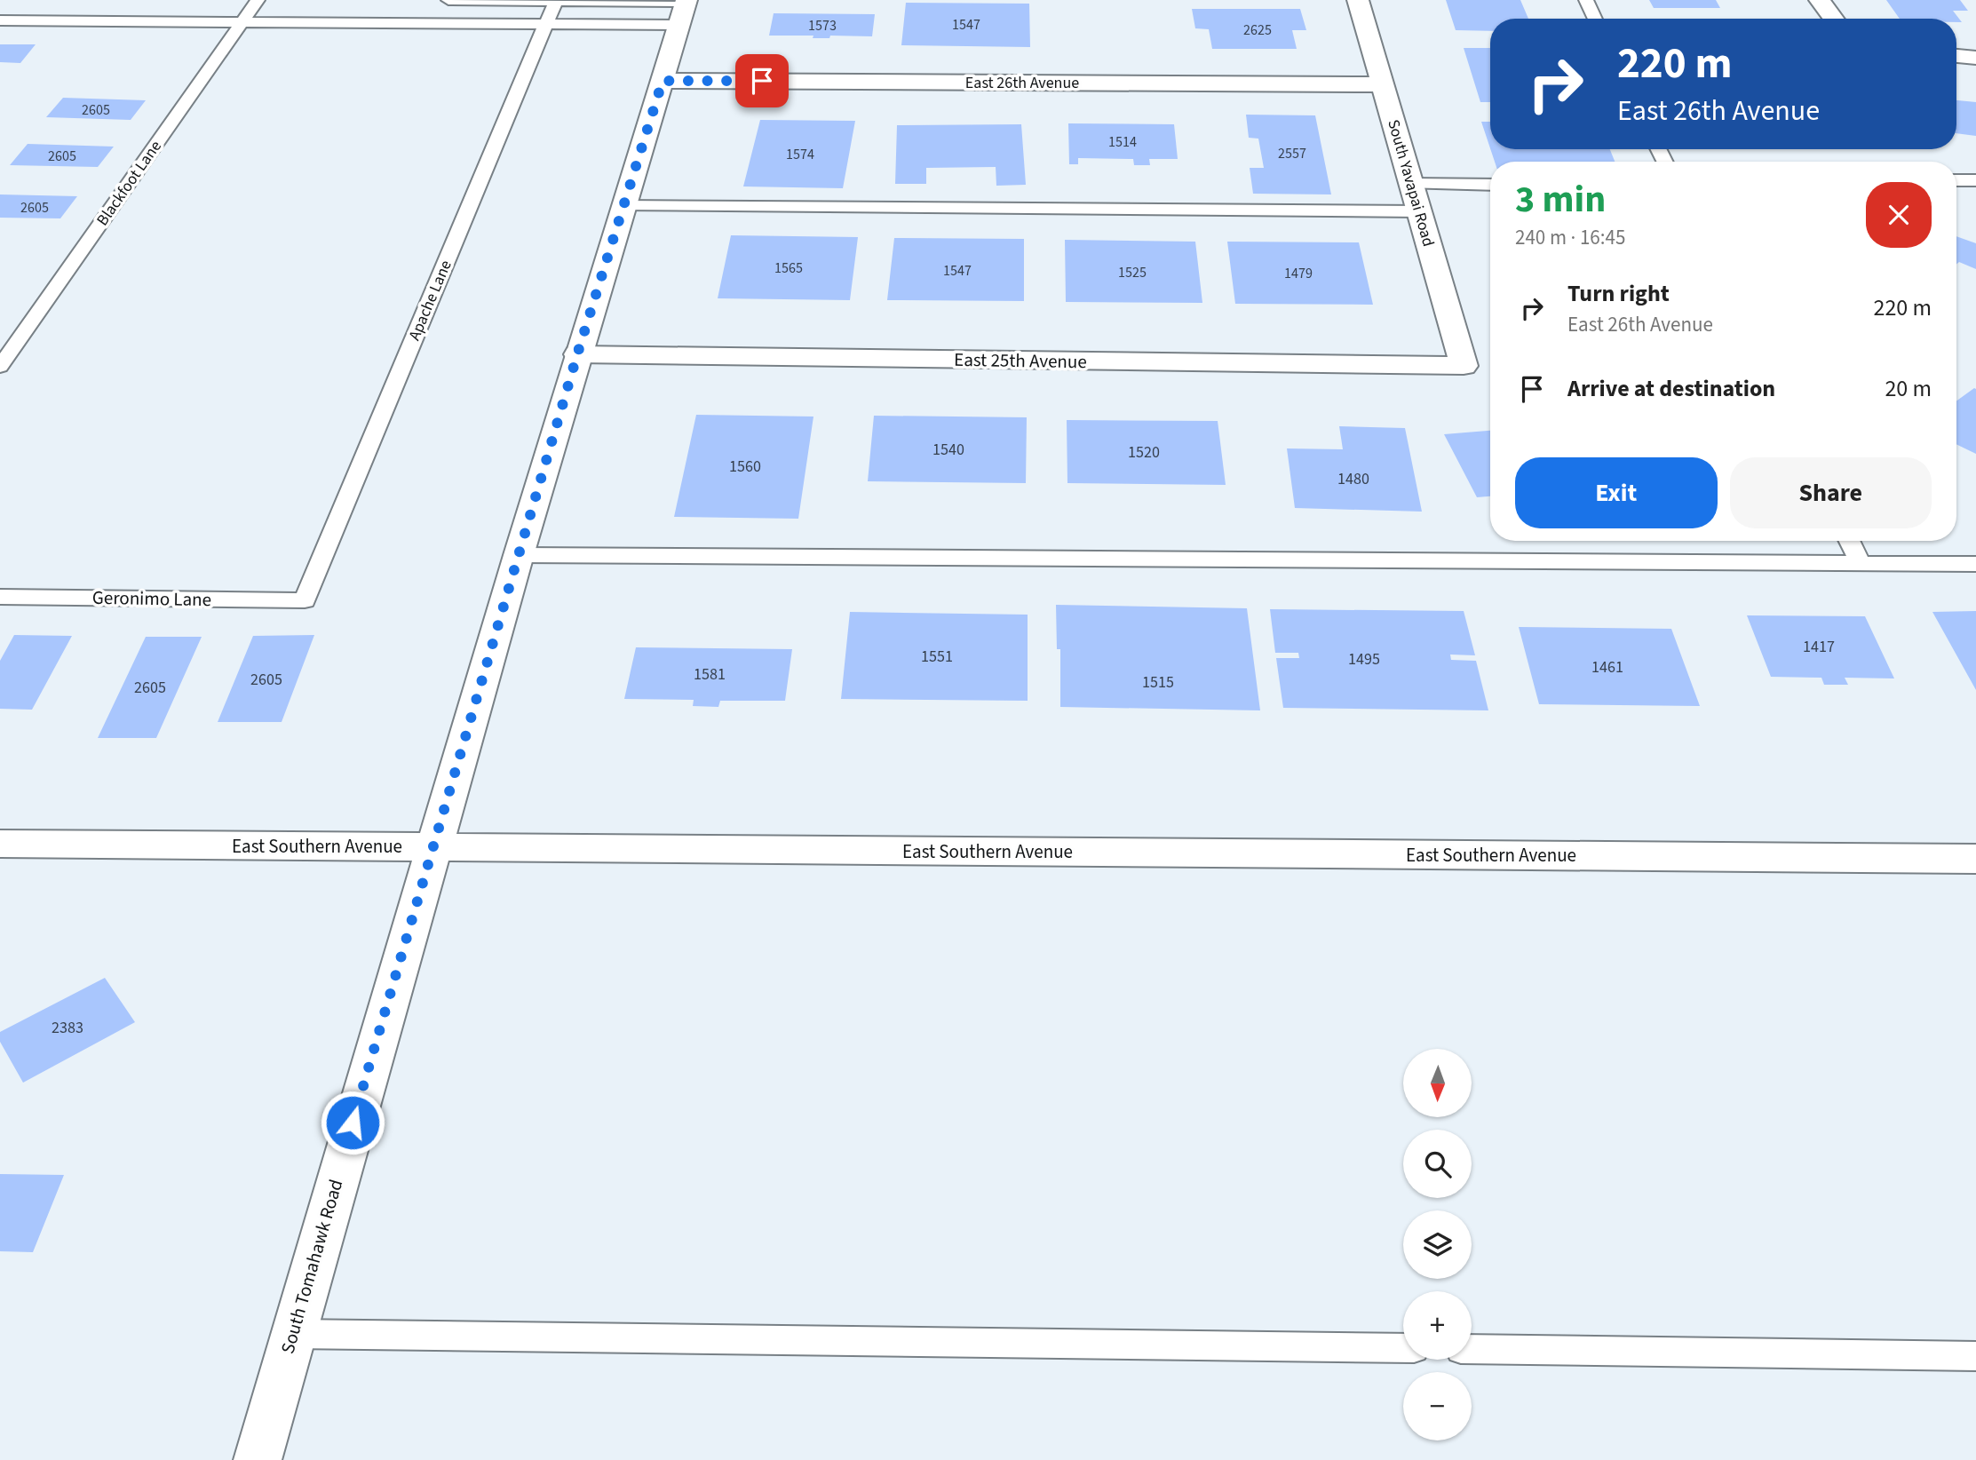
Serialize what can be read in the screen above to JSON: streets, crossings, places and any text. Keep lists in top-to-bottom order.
{
  "streets": {
    "street": [
      "East 26th Avenue",
      "South Yavapai Road",
      "East 25th Avenue",
      "East Southern Avenue",
      "South Tomahawk Road"
    ],
    "lane": ["Blackfoot Lane", "Apache Lane", "Geronimo Lane"]
  },
  "crossings": [
    ["East 26th Avenue", "South Yavapai Road"],
    ["East 26th Avenue", "South Tomahawk Road"],
    ["South Yavapai Road", "East 25th Avenue"],
    ["Apache Lane", "Geronimo Lane"],
    ["East 25th Avenue", "South Tomahawk Road"],
    ["East Southern Avenue", "South Tomahawk Road"]
  ],
  "house_numbers": [
    "1547",
    "1573",
    "2625",
    "2605",
    "1514",
    "2557",
    "1574",
    "2605",
    "2605",
    "1565",
    "1547",
    "1525",
    "1479",
    "1540",
    "1520",
    "1560",
    "1480",
    "1417",
    "1551",
    "1495",
    "1461",
    "1581",
    "2605",
    "1515",
    "2605",
    "2383"
  ],
  "north": "bottom",
  "page": {
    "turn": ["220 m", "East 26th Avenue"],
    "heading": ["3 min", "240 m · 16:45"],
    "list": [
      {
        "name": "Turn right",
        "note": "East 26th Avenue",
        "value": "220 m"
      },
      {
        "name": "Arrive at destination",
        "value": "20 m"
      }
    ],
    "buttons": ["Exit", "Share"],
    "map_buttons": ["+", "−"]
  }
}
